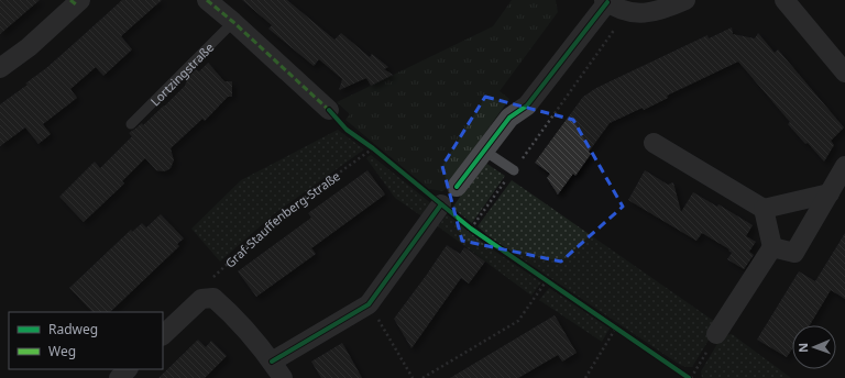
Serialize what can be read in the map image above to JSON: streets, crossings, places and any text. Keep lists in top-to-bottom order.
{
  "streets": {
    "lane": ["Lortzingstraße"],
    "path": ["Graf-Stauffenberg-Straße"]
  },
  "legend": ["Radweg", "Weg"],
  "north": "left"
}
